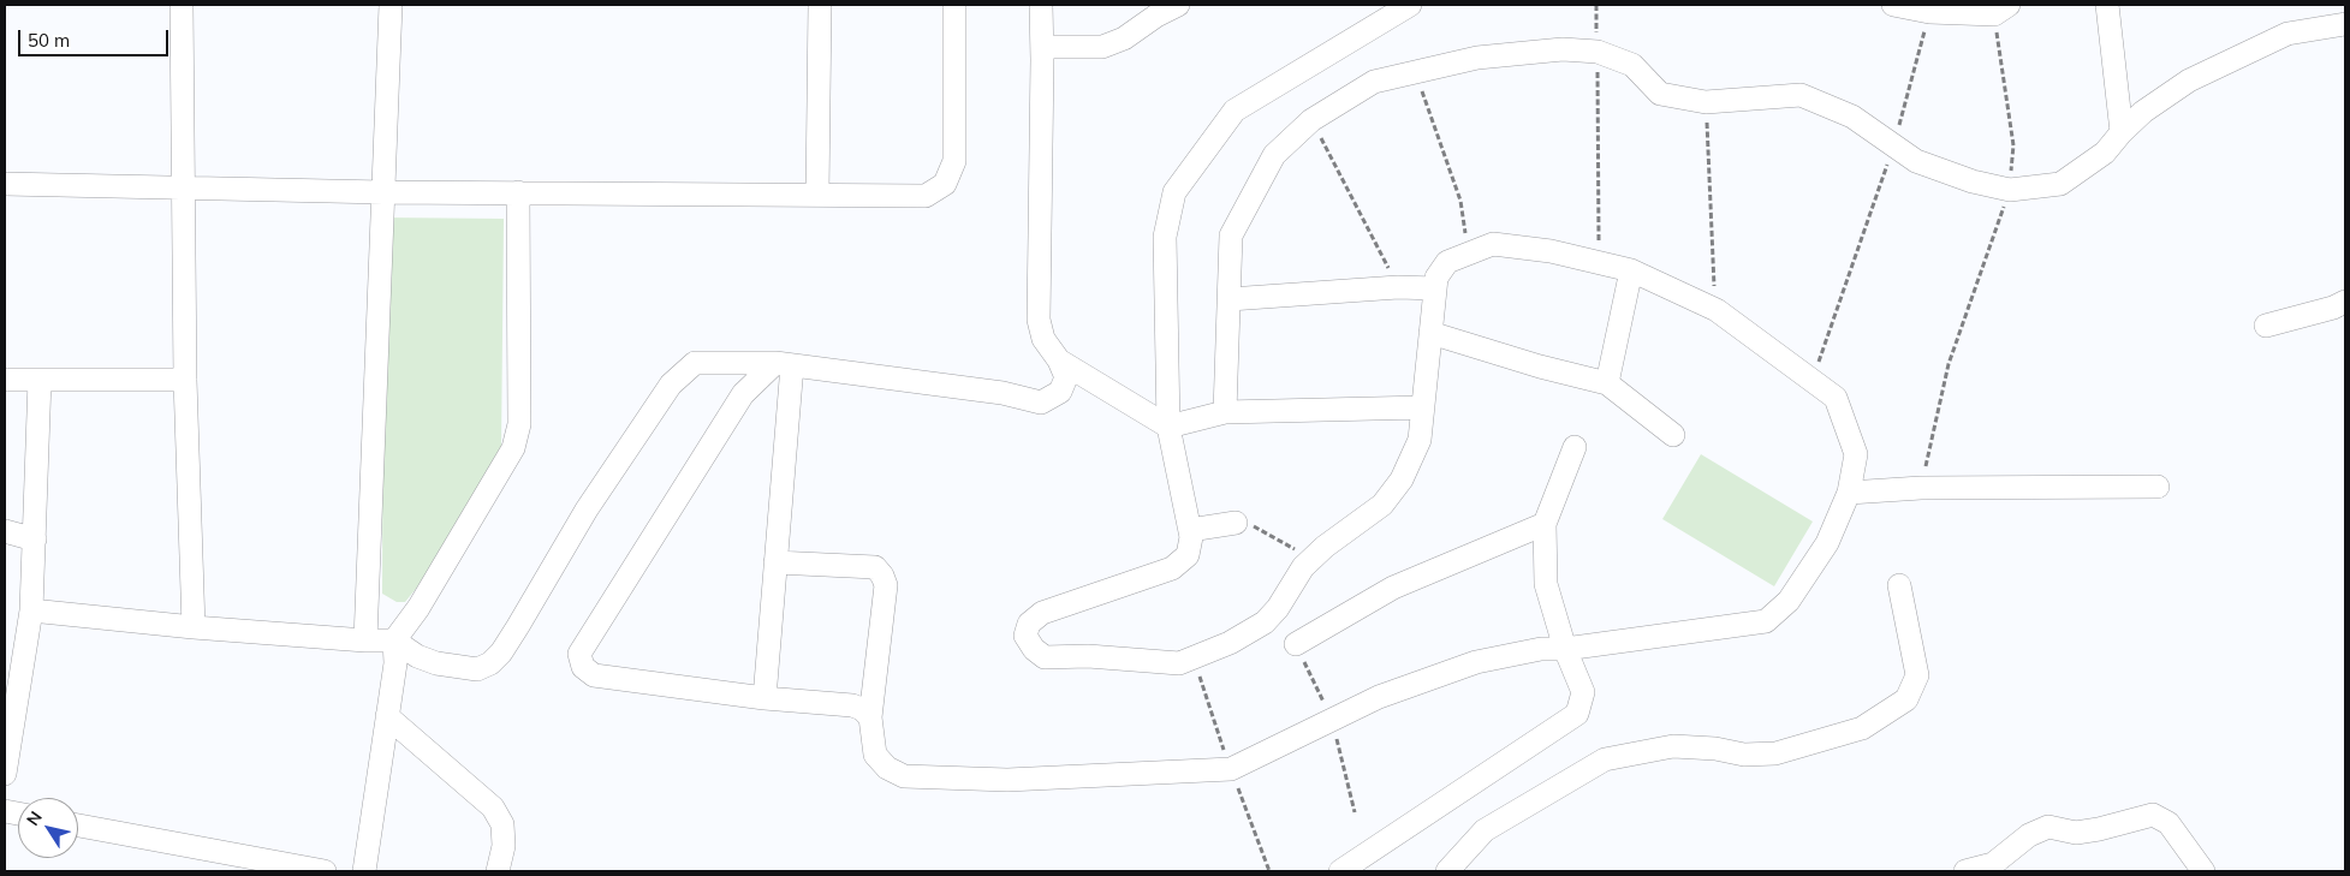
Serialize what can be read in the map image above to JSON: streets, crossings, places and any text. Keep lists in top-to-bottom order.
{
  "scale_bar": "50 m",
  "north": "top left"
}
